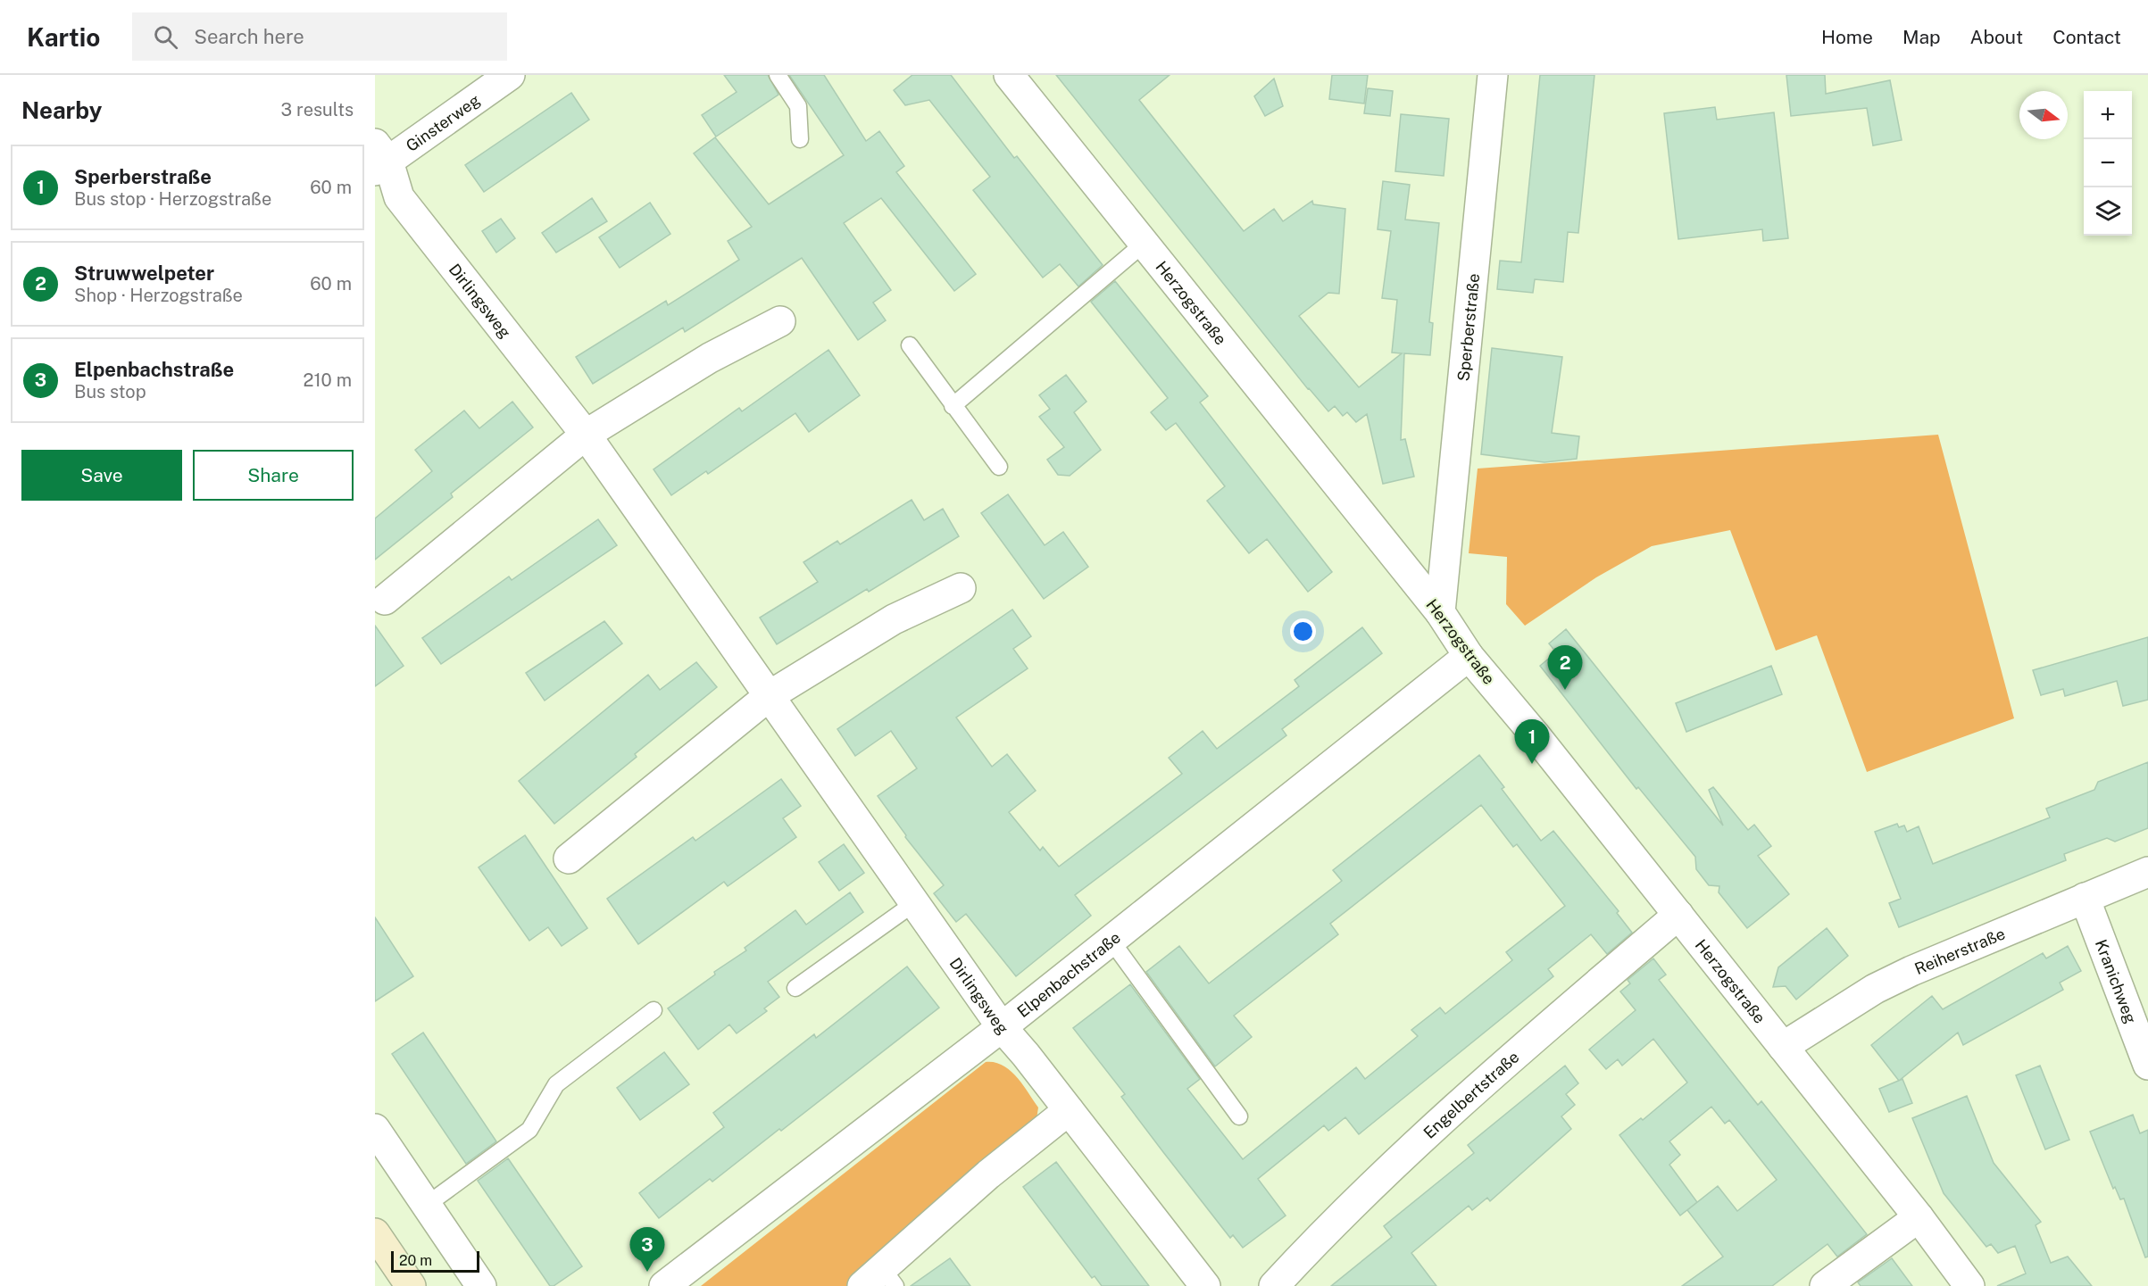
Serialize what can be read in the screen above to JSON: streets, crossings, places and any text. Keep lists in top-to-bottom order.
{
  "streets": {
    "street": [
      "Ginsterweg",
      "Dirlingsweg",
      "Herzogstraße",
      "Sperberstraße",
      "Reiherstraße",
      "Elpenbachstraße",
      "Kranichweg",
      "Engelbertstraße"
    ]
  },
  "crossings": [
    ["Ginsterweg", "Dirlingsweg"],
    ["Dirlingsweg", "Elpenbachstraße"],
    ["Herzogstraße", "Sperberstraße"],
    ["Herzogstraße", "Reiherstraße"],
    ["Herzogstraße", "Elpenbachstraße"],
    ["Herzogstraße", "Engelbertstraße"],
    ["Reiherstraße", "Kranichweg"]
  ],
  "scale_bar": "20 m",
  "north": "right",
  "page": {
    "header": "Kartio",
    "search": "Search here",
    "nav": [
      "Home",
      "Map",
      "About",
      "Contact"
    ],
    "heading": ["Nearby", "3 results"],
    "map_buttons": ["+", "−"],
    "list": [
      {
        "mark": "1",
        "name": "Sperberstraße",
        "note": "Bus stop · Herzogstraße",
        "value": "60 m"
      },
      {
        "mark": "2",
        "name": "Struwwelpeter",
        "note": "Shop · Herzogstraße",
        "value": "60 m"
      },
      {
        "mark": "3",
        "name": "Elpenbachstraße",
        "note": "Bus stop",
        "value": "210 m"
      }
    ],
    "buttons": ["Save", "Share"],
    "pins": ["2", "1", "3"],
    "scale": "20 m"
  }
}
